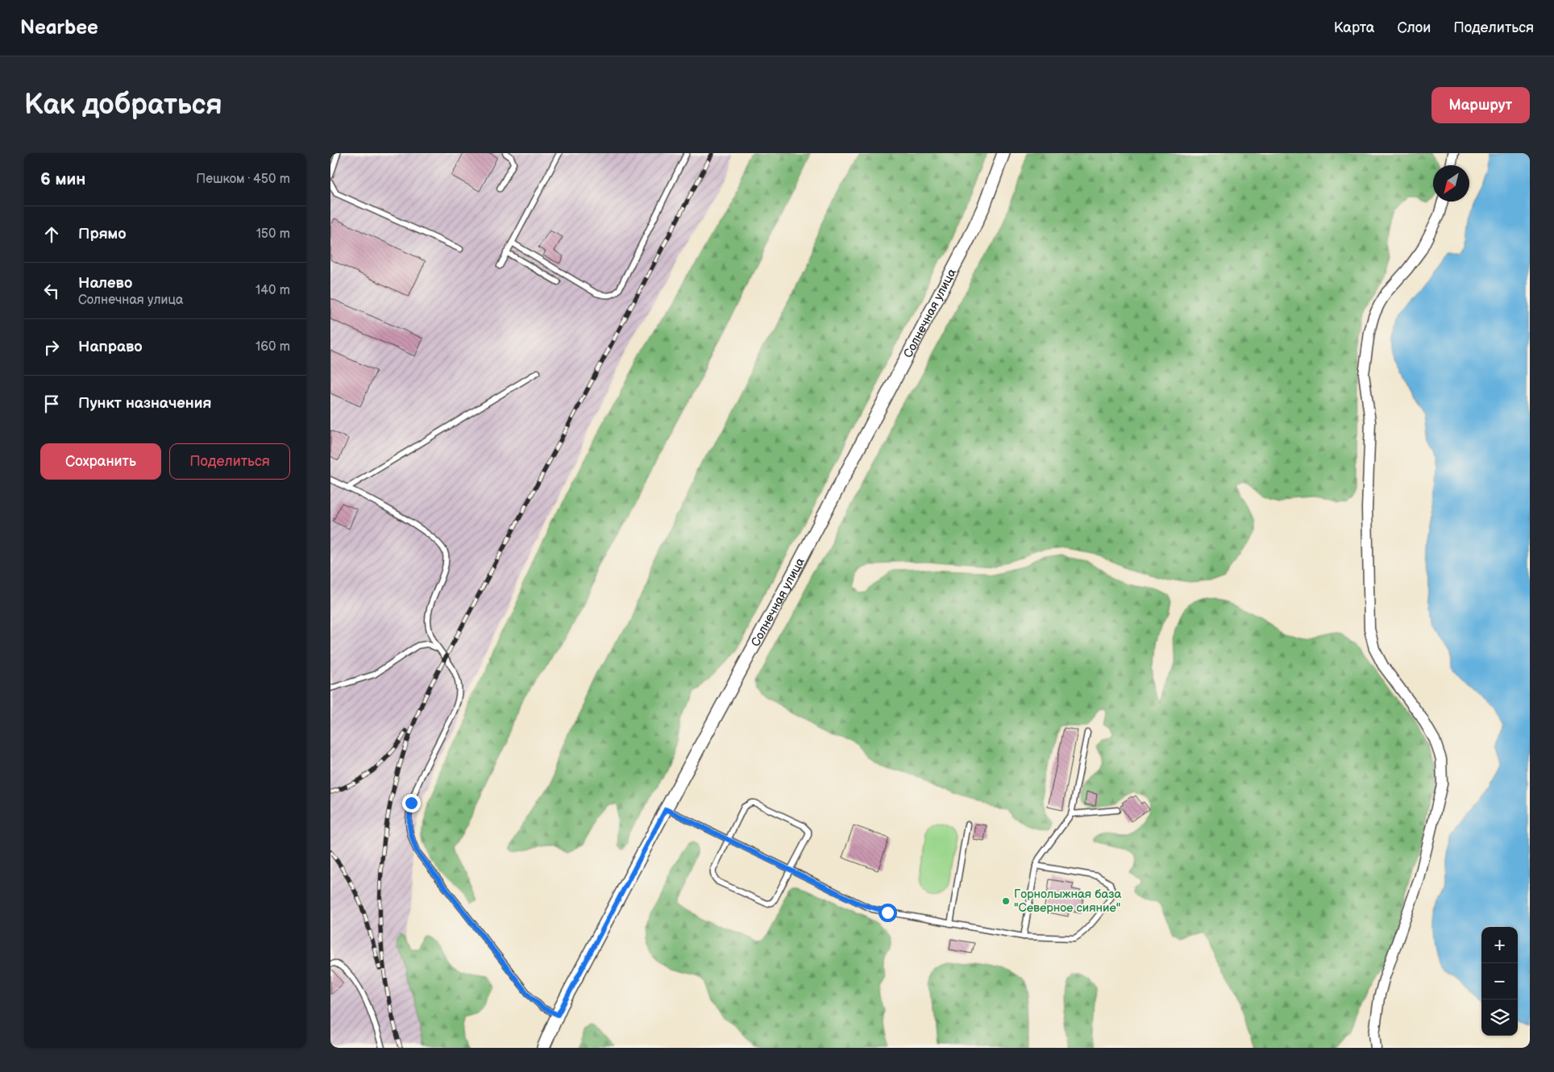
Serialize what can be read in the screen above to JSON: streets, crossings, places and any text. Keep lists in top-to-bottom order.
{
  "streets": {
    "street": ["Солнечная улица"]
  },
  "places": ["Горнолыжная база \"Северное сияние\""],
  "north": "bottom left",
  "page": {
    "header": "Nearbee",
    "nav": ["Карта", "Слои", "Поделиться"],
    "buttons": [
      "Маршрут",
      ["Сохранить", "Поделиться"]
    ],
    "title": "Как добраться",
    "heading": ["6 мин", "Пешком · 450 m"],
    "list": [
      ["Прямо", "150 m"],
      ["Налево", "Солнечная улица", "140 m"],
      ["Направо", "160 m"],
      "Пункт назначения"
    ],
    "map_buttons": ["+", "−"]
  }
}
